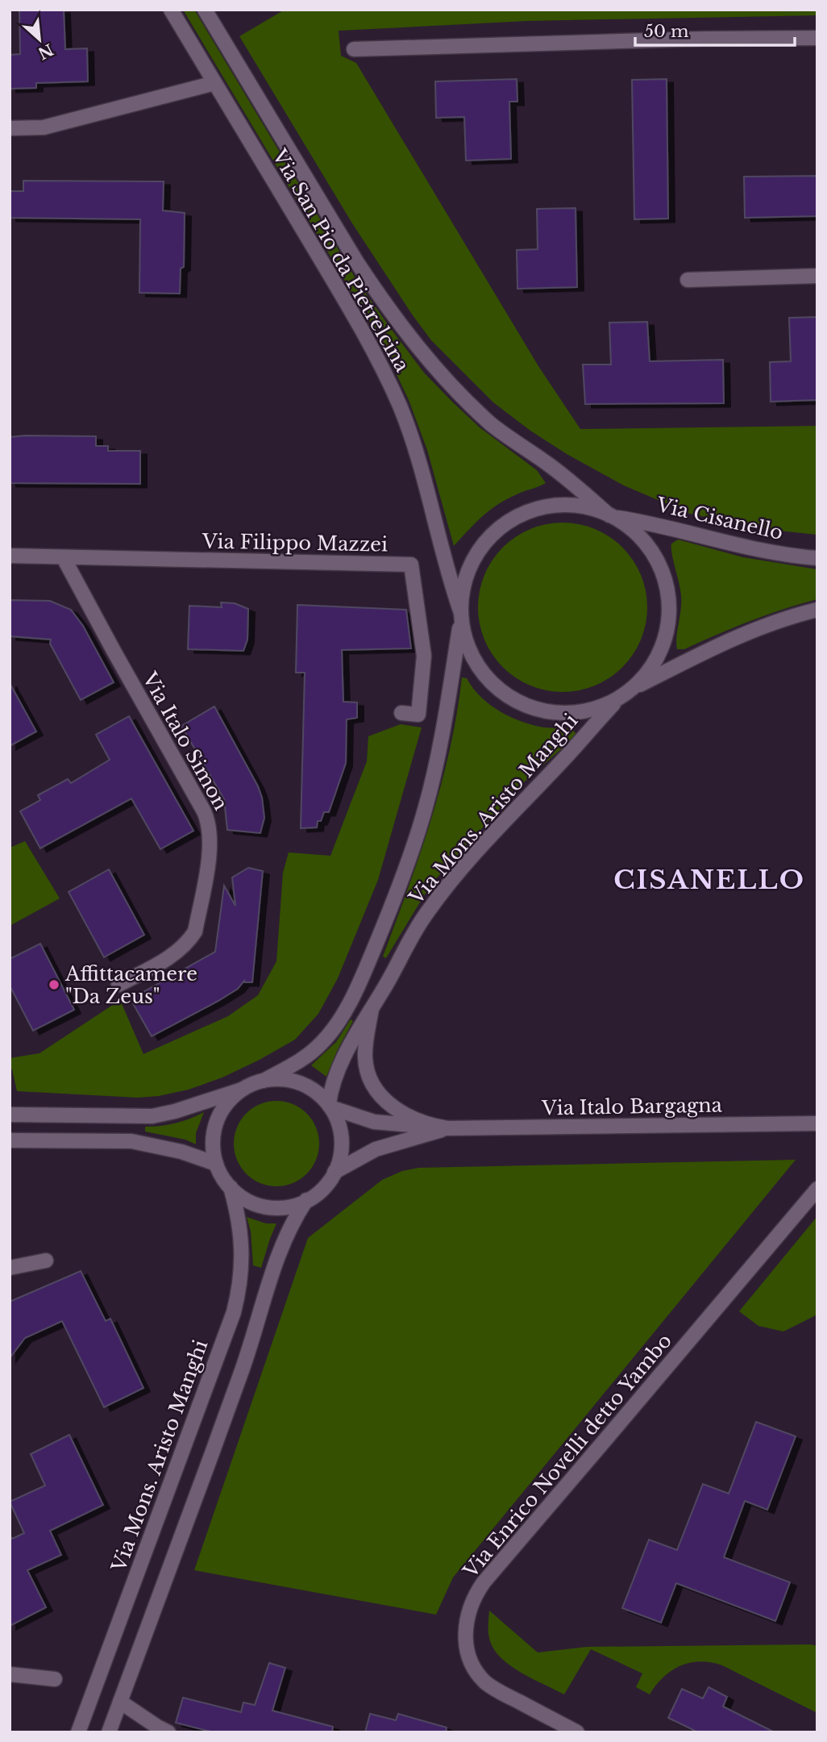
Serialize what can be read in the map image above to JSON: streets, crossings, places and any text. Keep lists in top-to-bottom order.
{
  "streets": {
    "main road": [
      "Via San Pio da Pietrelcina",
      "Via Cisanello",
      "Via Filippo Mazzei",
      "Via Italo Simon",
      "Via Mons. Aristo Manghi",
      "Via Italo Bargagna",
      "Via Enrico Novelli detto Yambo"
    ]
  },
  "crossings": [
    ["Via San Pio da Pietrelcina", "Via Cisanello"],
    ["Via San Pio da Pietrelcina", "Via Mons. Aristo Manghi"],
    ["Via Cisanello", "Via Mons. Aristo Manghi"],
    ["Via Filippo Mazzei", "Via Italo Simon"],
    ["Via Mons. Aristo Manghi", "Via Italo Bargagna"]
  ],
  "districts": ["CISANELLO"],
  "places": ["Affittacamere \"Da Zeus\""],
  "scale_bar": "50 m",
  "north": "bottom right"
}
